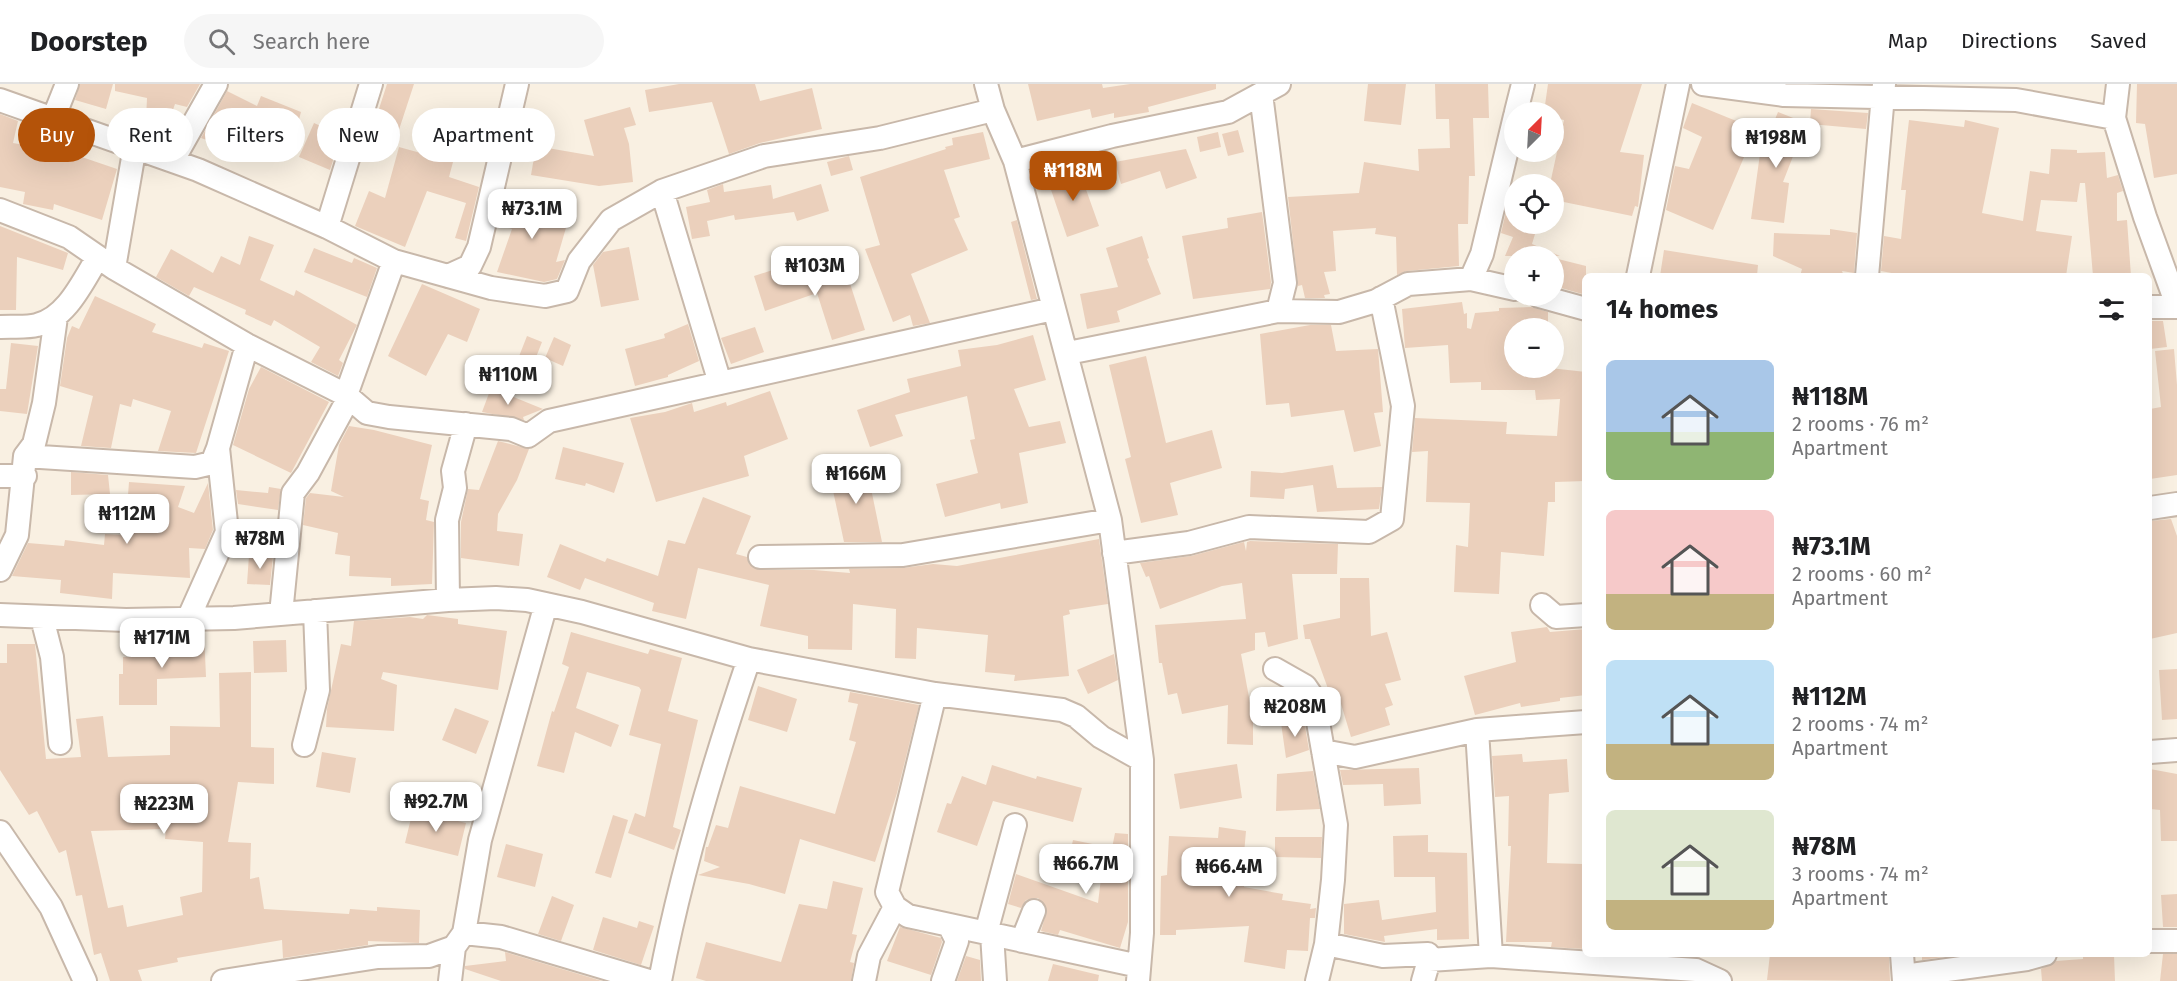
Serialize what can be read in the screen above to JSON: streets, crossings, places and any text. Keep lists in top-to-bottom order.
{
  "north": "top right",
  "page": {
    "header": "Doorstep",
    "search": "Search here",
    "nav": ["Map", "Directions", "Saved"],
    "map_buttons": ["+", "−"],
    "chip": [
      "Buy",
      "Rent",
      "Filters",
      "New",
      "Apartment"
    ],
    "price": [
      "₦198M",
      "₦118M",
      "₦73.1M",
      "₦103M",
      "₦110M",
      "₦166M",
      "₦112M",
      "₦78M",
      "₦171M",
      "₦208M",
      "₦92.7M",
      "₦223M",
      "₦66.7M",
      "₦66.4M"
    ],
    "heading": "14 homes",
    "list": [
      {
        "name": "₦118M",
        "note": "2 rooms · 76 m² · Apartment"
      },
      {
        "name": "₦73.1M",
        "note": "2 rooms · 60 m² · Apartment"
      },
      {
        "name": "₦112M",
        "note": "2 rooms · 74 m² · Apartment"
      },
      {
        "name": "₦78M",
        "note": "3 rooms · 74 m² · Apartment"
      }
    ]
  }
}
